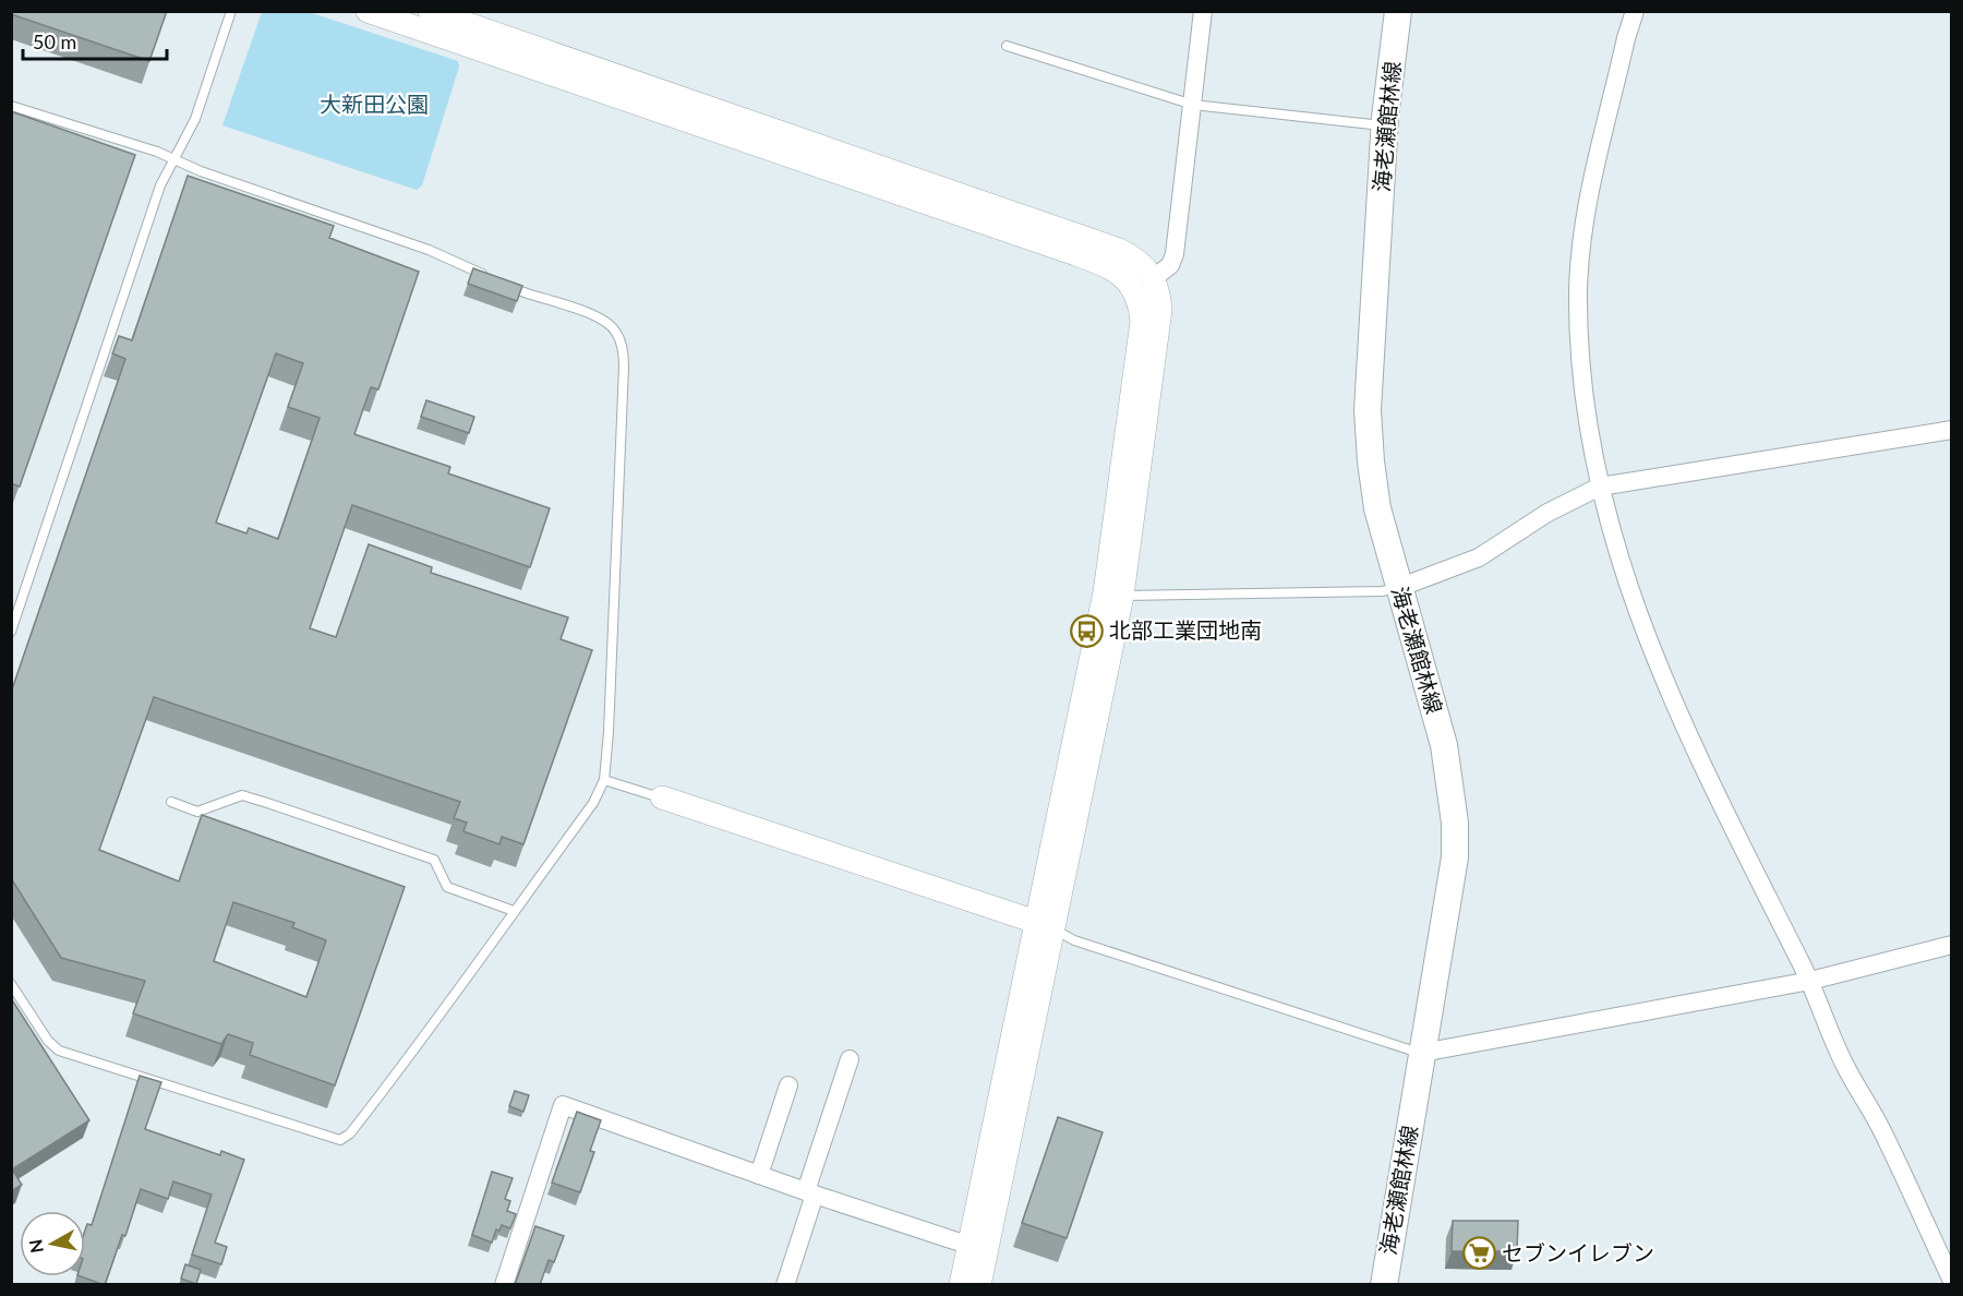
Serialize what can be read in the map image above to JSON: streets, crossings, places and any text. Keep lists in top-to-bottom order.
{
  "streets": {
    "main road": ["海老瀬館林線"]
  },
  "parks": ["大新田公園"],
  "places": {
    "bus stop": ["北部工業団地南"],
    "supermarket": ["セブンイレブン"]
  },
  "scale_bar": "50 m",
  "north": "left"
}
